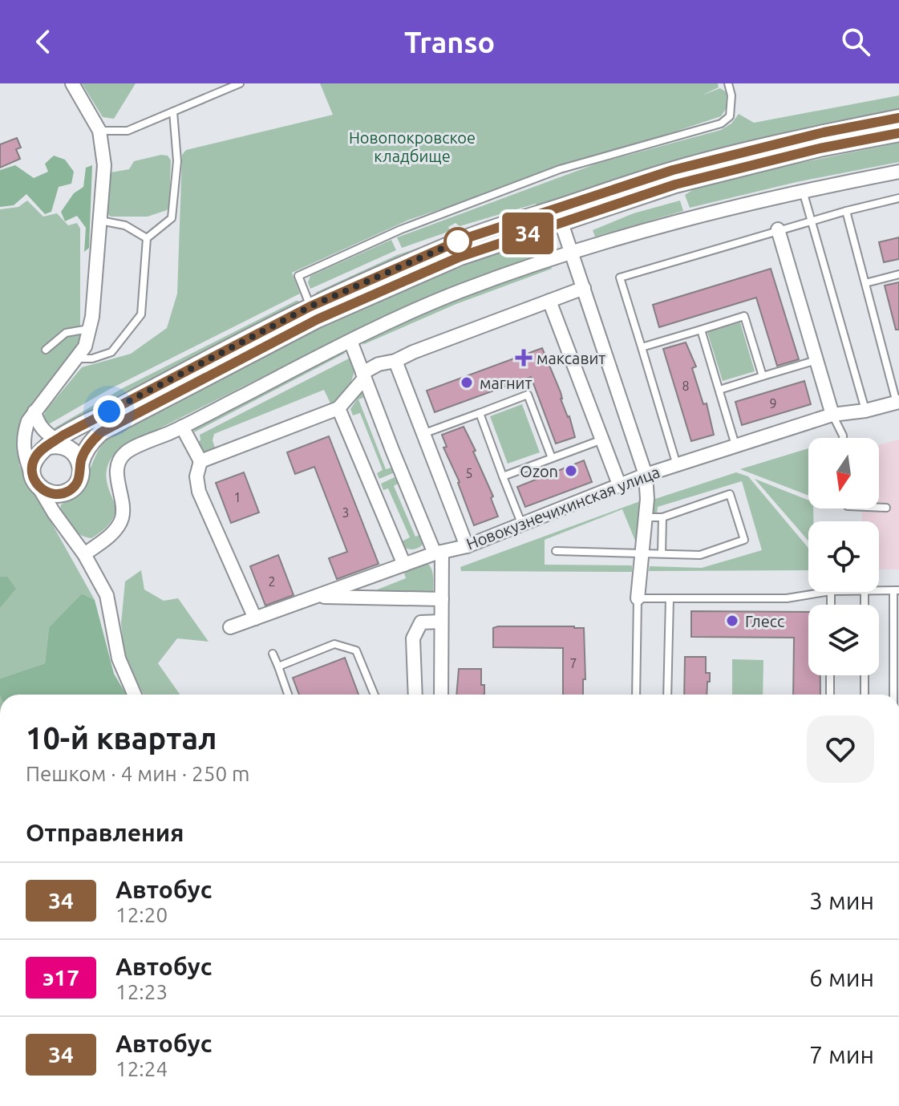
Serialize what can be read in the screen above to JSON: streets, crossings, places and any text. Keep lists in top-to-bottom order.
{
  "streets": {
    "street": ["Новокузнечихинская улица"]
  },
  "parks": ["Новопокровское кладбище"],
  "places": {
    "health": ["максавит"],
    "other": ["магнит", "Ozon", "Глесс"]
  },
  "lines": ["bus line 34"],
  "house_numbers": [
    "8",
    "9",
    "5",
    "1",
    "3",
    "2",
    "7"
  ],
  "north": "bottom",
  "page": {
    "header": "Transo",
    "on_map": "34",
    "heading": [
      ["10-й квартал", "Пешком · 4 мин · 250 m"],
      "Отправления"
    ],
    "list": [
      {
        "mark": "34",
        "name": "Автобус",
        "note": "12:20",
        "value": "3 мин"
      },
      {
        "mark": "э17",
        "name": "Автобус",
        "note": "12:23",
        "value": "6 мин"
      },
      {
        "mark": "34",
        "name": "Автобус",
        "note": "12:24",
        "value": "7 мин"
      }
    ]
  }
}
